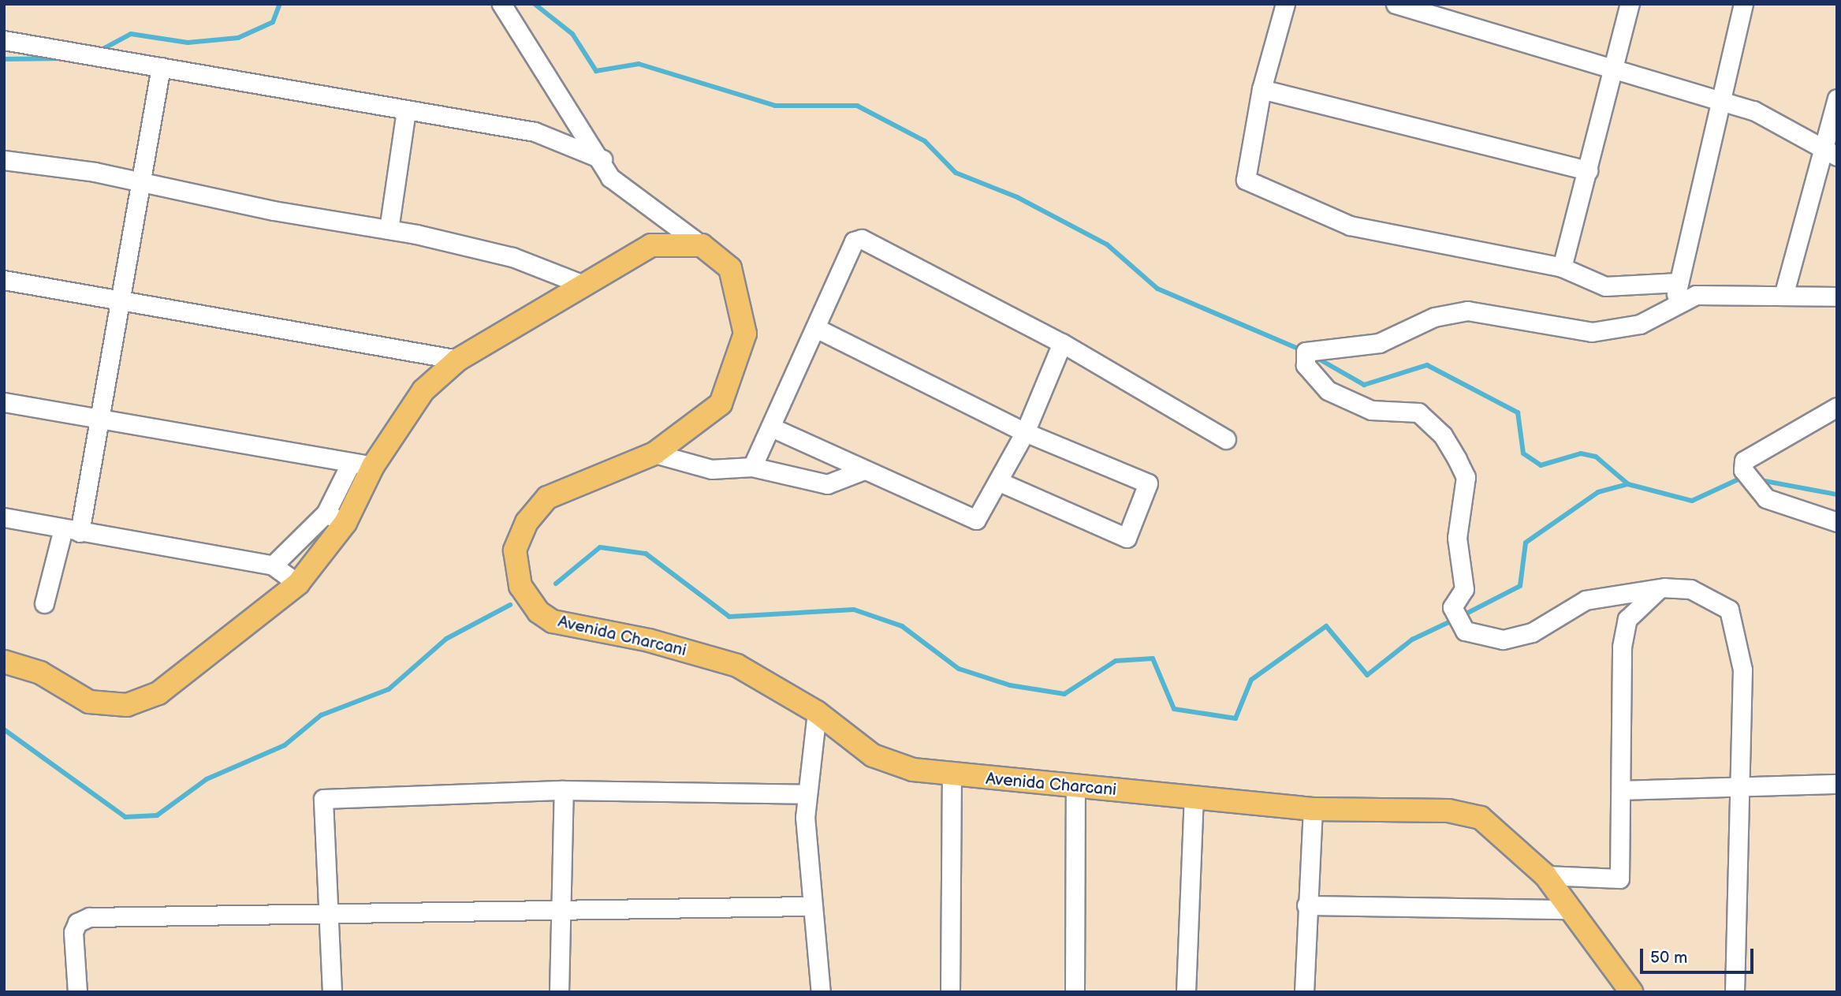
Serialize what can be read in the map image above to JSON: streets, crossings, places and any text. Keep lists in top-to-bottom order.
{
  "streets": {
    "main road": ["Avenida Charcani"]
  },
  "scale_bar": "50 m"
}
